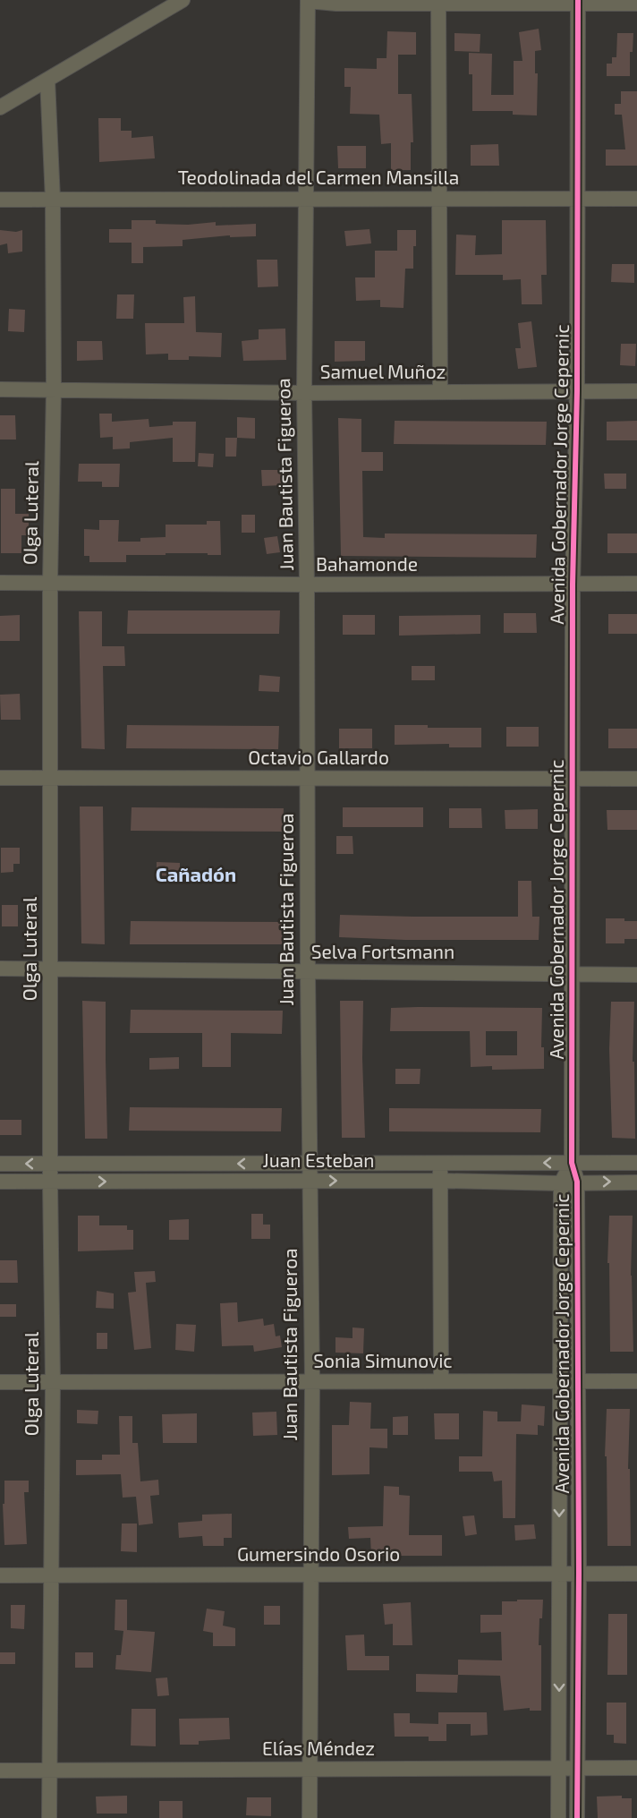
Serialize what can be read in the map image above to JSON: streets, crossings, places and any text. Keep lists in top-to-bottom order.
{
  "streets": {
    "street": [
      "Teodolinada del Carmen Mansilla",
      "Samuel Muñoz",
      "Juan Bautista Figueroa",
      "Avenida Gobernador Jorge Cepernic",
      "Olga Luteral",
      "Bahamonde",
      "Octavio Gallardo",
      "Selva Fortsmann",
      "Juan Esteban",
      "Sonia Simunovic",
      "Gumersindo Osorio",
      "Elías Méndez"
    ]
  },
  "crossings": [
    ["Teodolinada del Carmen Mansilla", "Juan Bautista Figueroa"],
    ["Teodolinada del Carmen Mansilla", "Avenida Gobernador Jorge Cepernic"],
    ["Teodolinada del Carmen Mansilla", "Olga Luteral"],
    ["Samuel Muñoz", "Juan Bautista Figueroa"],
    ["Samuel Muñoz", "Avenida Gobernador Jorge Cepernic"],
    ["Samuel Muñoz", "Olga Luteral"],
    ["Juan Bautista Figueroa", "Bahamonde"],
    ["Juan Bautista Figueroa", "Octavio Gallardo"],
    ["Juan Bautista Figueroa", "Selva Fortsmann"],
    ["Juan Bautista Figueroa", "Juan Esteban"],
    ["Juan Bautista Figueroa", "Sonia Simunovic"],
    ["Juan Bautista Figueroa", "Gumersindo Osorio"],
    ["Juan Bautista Figueroa", "Elías Méndez"],
    ["Avenida Gobernador Jorge Cepernic", "Bahamonde"],
    ["Avenida Gobernador Jorge Cepernic", "Octavio Gallardo"],
    ["Avenida Gobernador Jorge Cepernic", "Selva Fortsmann"],
    ["Avenida Gobernador Jorge Cepernic", "Juan Esteban"],
    ["Avenida Gobernador Jorge Cepernic", "Sonia Simunovic"],
    ["Avenida Gobernador Jorge Cepernic", "Gumersindo Osorio"],
    ["Avenida Gobernador Jorge Cepernic", "Elías Méndez"],
    ["Olga Luteral", "Bahamonde"],
    ["Olga Luteral", "Octavio Gallardo"],
    ["Olga Luteral", "Selva Fortsmann"],
    ["Olga Luteral", "Juan Esteban"],
    ["Olga Luteral", "Sonia Simunovic"],
    ["Olga Luteral", "Gumersindo Osorio"],
    ["Olga Luteral", "Elías Méndez"]
  ],
  "districts": ["Cañadón"]
}
